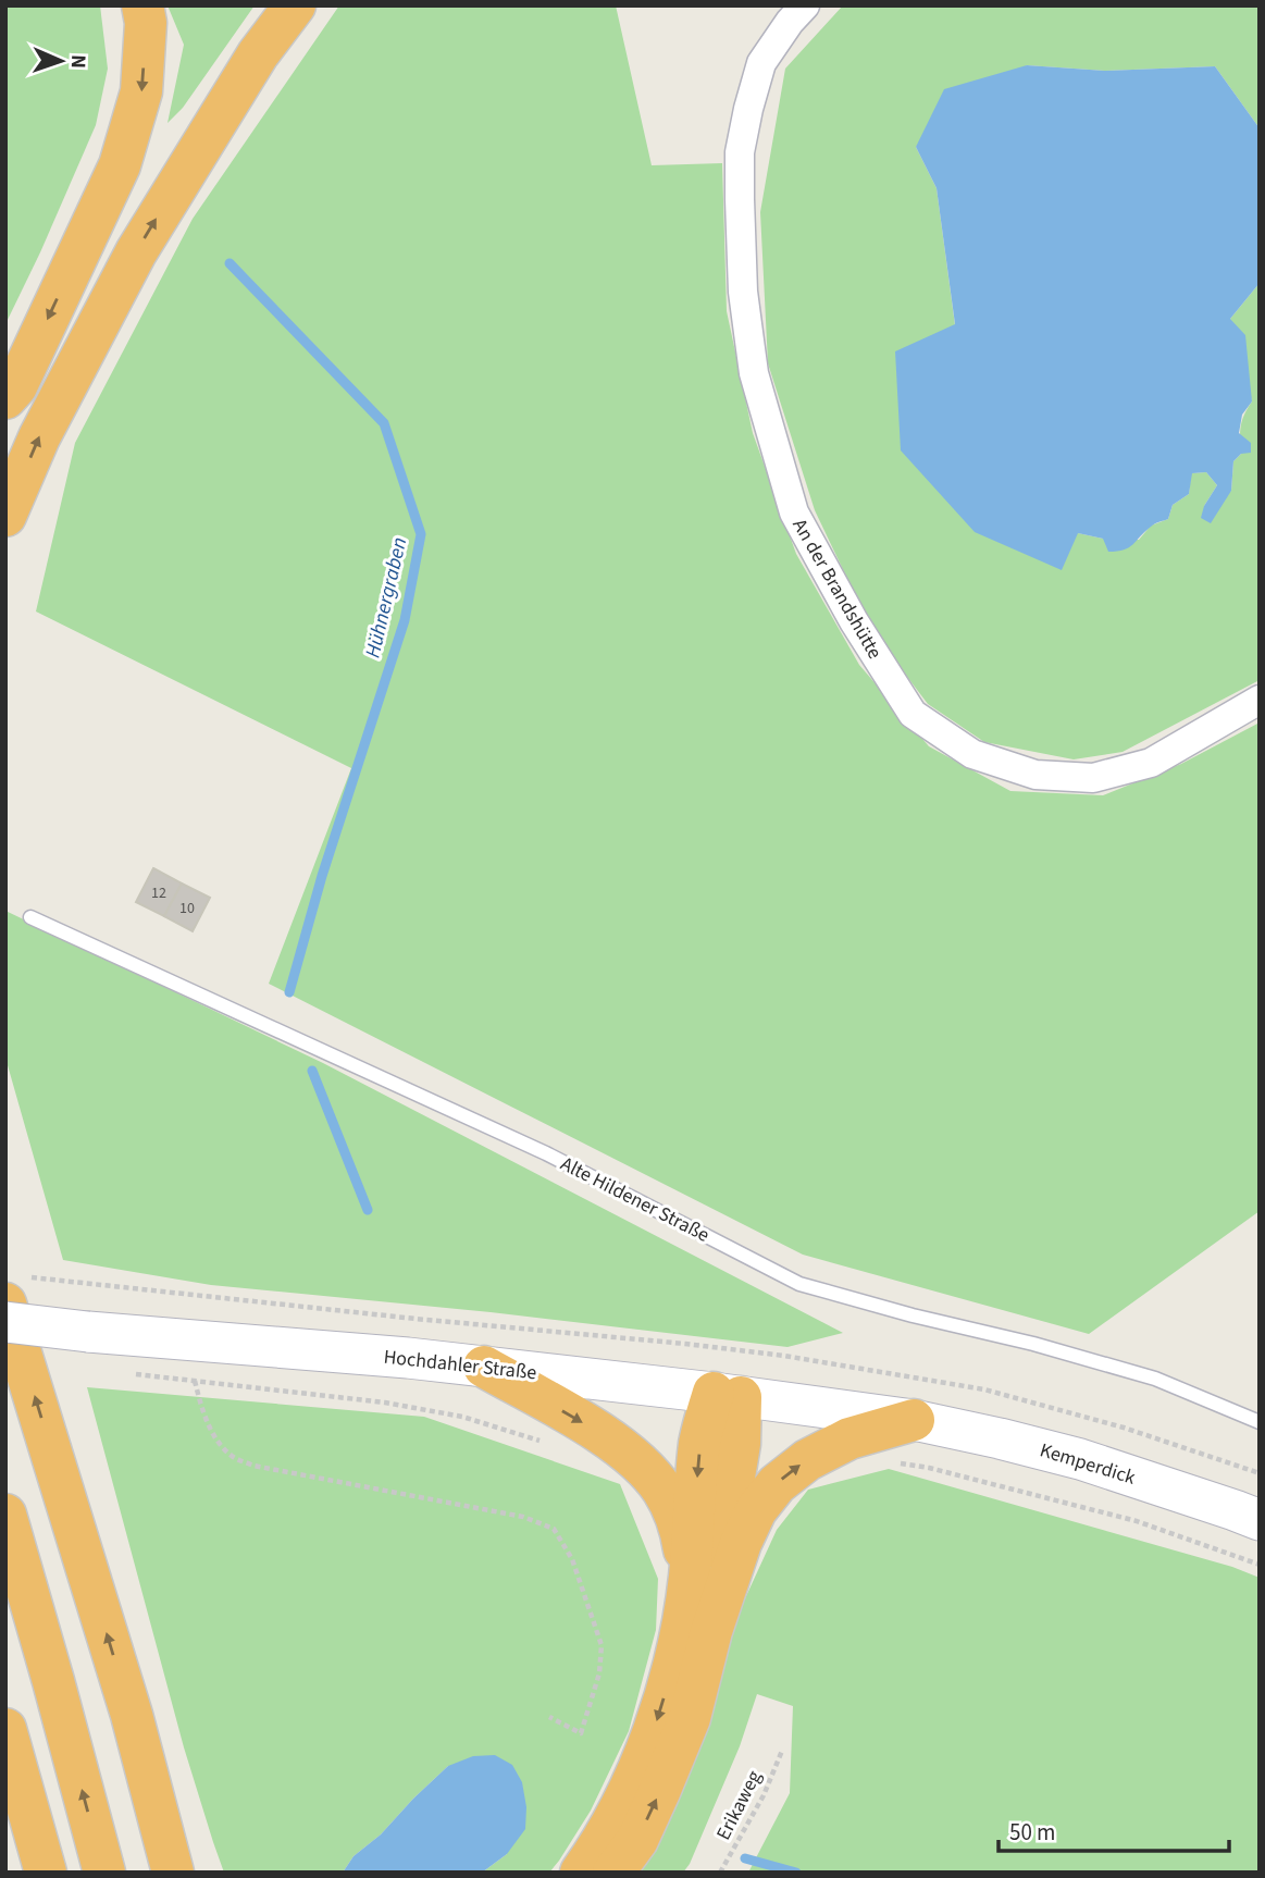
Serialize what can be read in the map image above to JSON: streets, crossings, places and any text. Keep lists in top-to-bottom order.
{
  "streets": {
    "main road": ["Hochdahler Straße", "Kemperdick"],
    "street": ["An der Brandshütte"],
    "lane": ["Alte Hildener Straße"],
    "path": ["Erikaweg"]
  },
  "crossings": [
    ["Hochdahler Straße", "Kemperdick"]
  ],
  "water": ["Hühnergraben"],
  "house_numbers": ["12", "10"],
  "scale_bar": "50 m",
  "north": "right"
}
